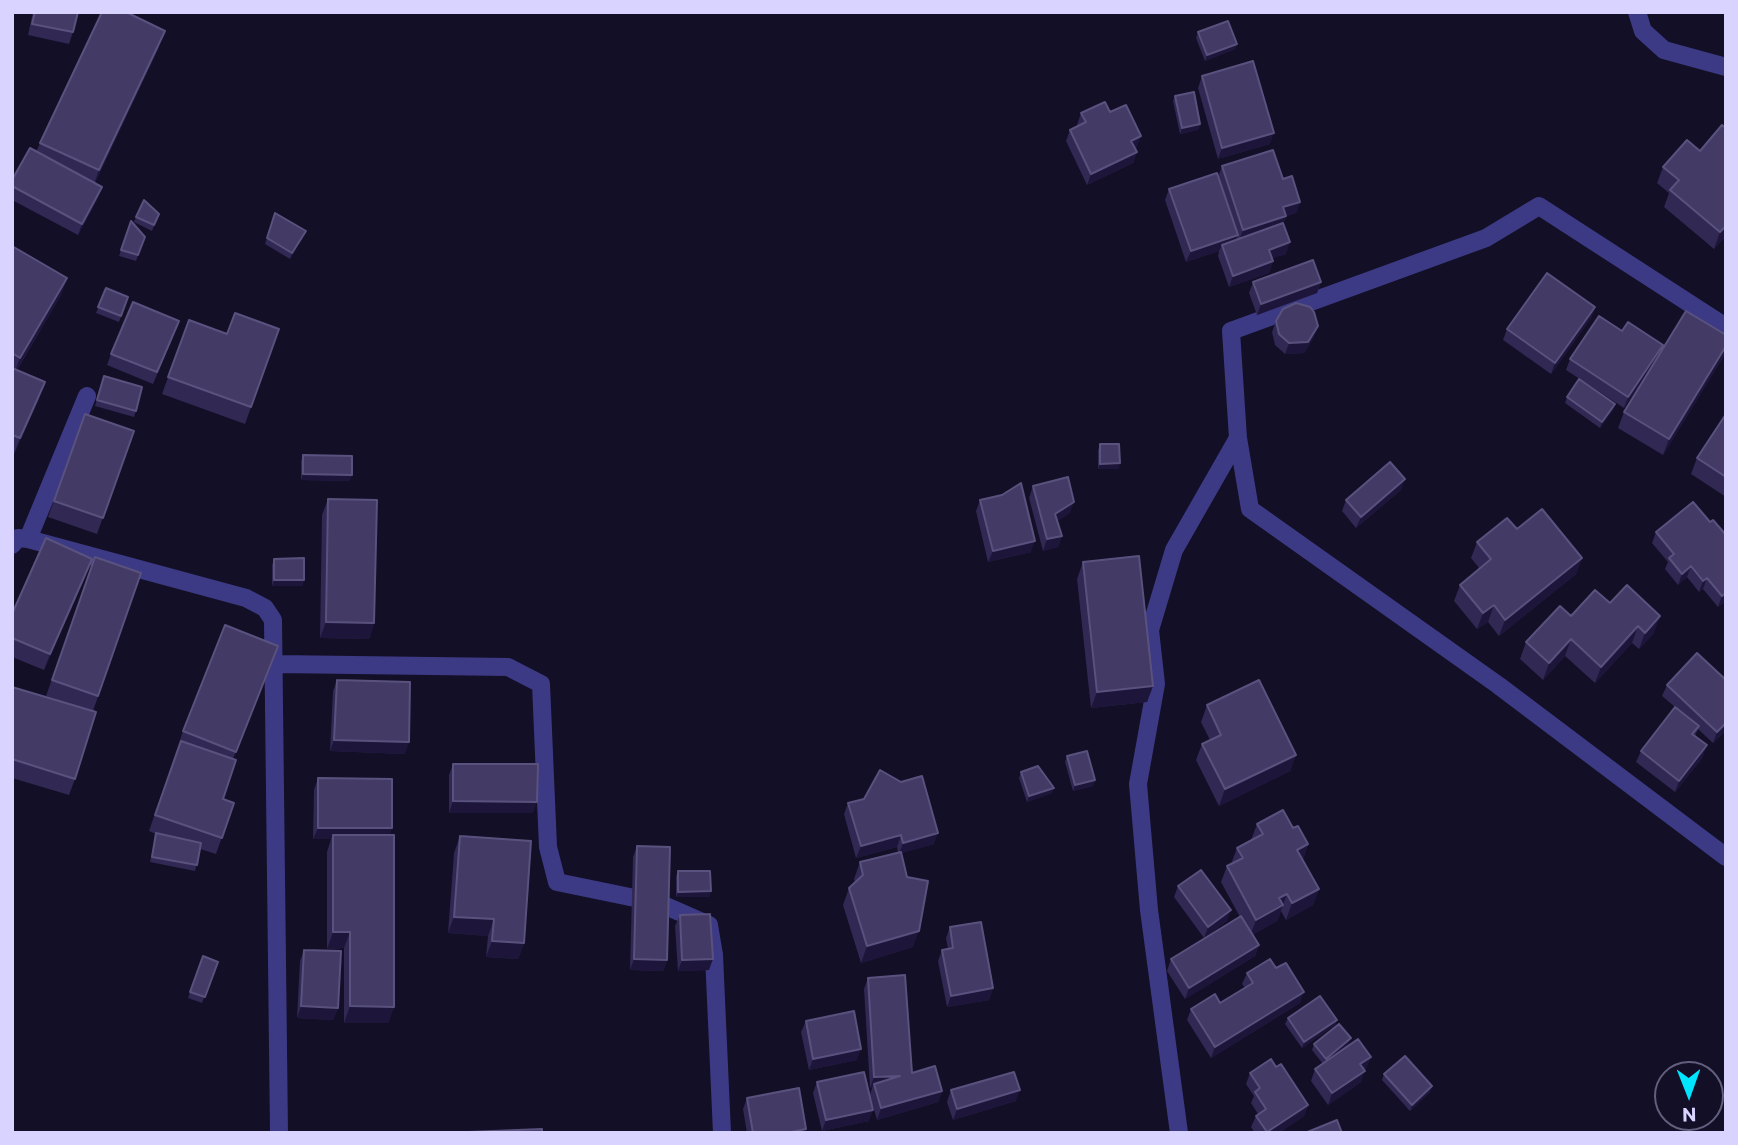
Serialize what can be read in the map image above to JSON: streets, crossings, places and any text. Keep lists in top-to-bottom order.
{
  "north": "bottom"
}
